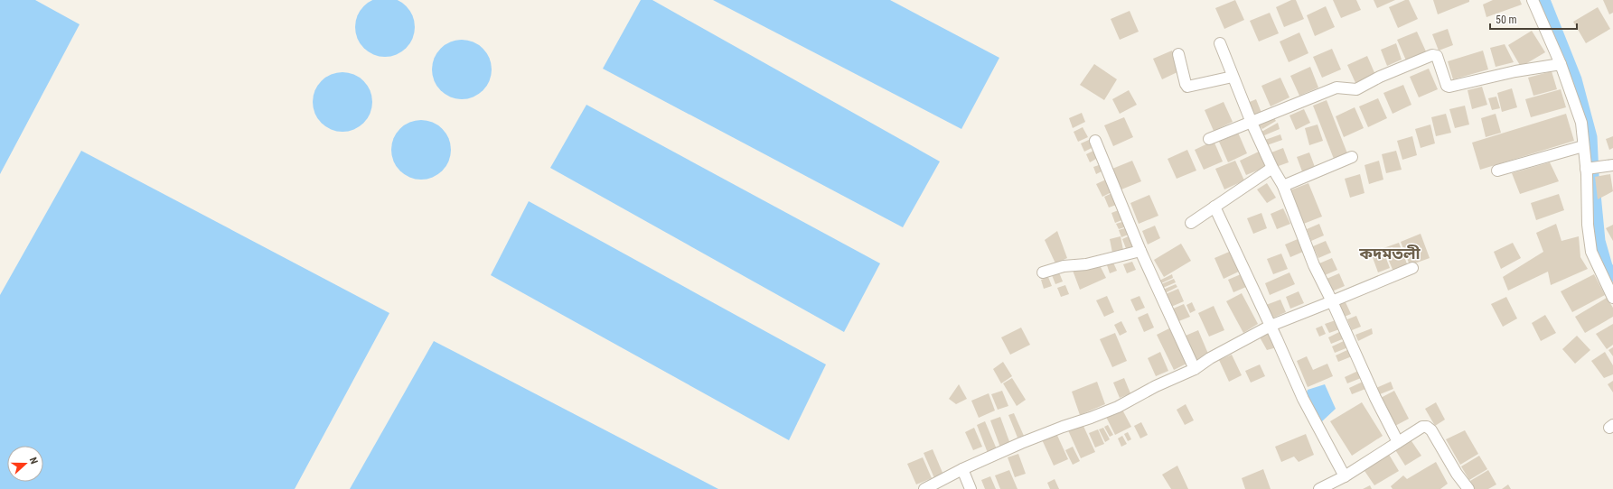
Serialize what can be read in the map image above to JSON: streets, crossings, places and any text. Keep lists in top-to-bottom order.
{
  "districts": ["কদমতলী"],
  "scale_bar": "50 m",
  "north": "right"
}
